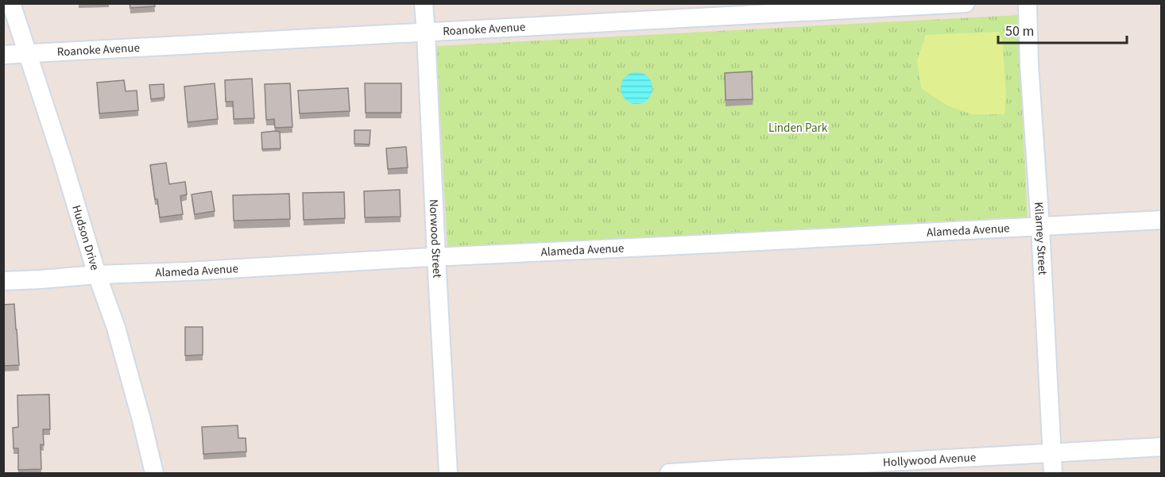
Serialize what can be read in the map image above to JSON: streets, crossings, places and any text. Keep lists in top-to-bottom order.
{
  "streets": {
    "street": [
      "Roanoke Avenue",
      "Alameda Avenue",
      "Hudson Drive",
      "Kilarney Street",
      "Norwood Street",
      "Hollywood Avenue"
    ]
  },
  "crossings": [
    ["Roanoke Avenue", "Hudson Drive"],
    ["Roanoke Avenue", "Norwood Street"],
    ["Alameda Avenue", "Hudson Drive"],
    ["Alameda Avenue", "Kilarney Street"],
    ["Alameda Avenue", "Norwood Street"],
    ["Kilarney Street", "Hollywood Avenue"]
  ],
  "parks": ["Linden Park"],
  "scale_bar": "50 m"
}
